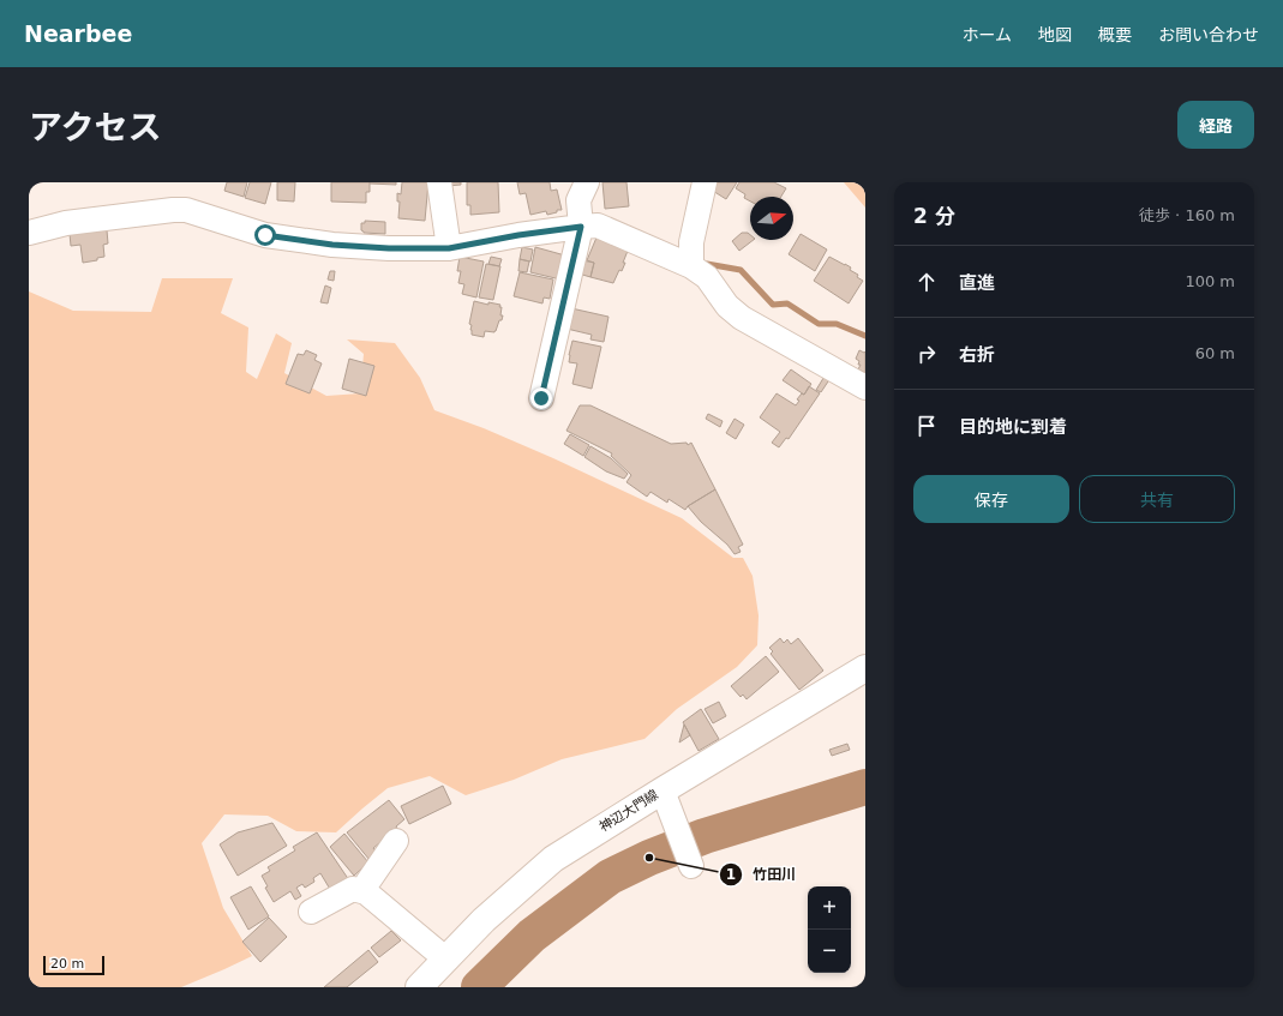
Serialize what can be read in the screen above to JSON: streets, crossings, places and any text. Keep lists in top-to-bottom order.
{
  "streets": {
    "main road": ["神辺大門線"]
  },
  "places": ["竹田川"],
  "scale_bar": "20 m",
  "north": "right",
  "page": {
    "header": "Nearbee",
    "nav": [
      "ホーム",
      "地図",
      "概要",
      "お問い合わせ"
    ],
    "title": "アクセス",
    "buttons": [
      "経路",
      ["保存", "共有"]
    ],
    "heading": ["2 分", "徒歩 · 160 m"],
    "list": [
      ["直進", "100 m"],
      ["右折", "60 m"],
      "目的地に到着"
    ],
    "map_buttons": ["+", "−"],
    "scale": "20 m"
  }
}
